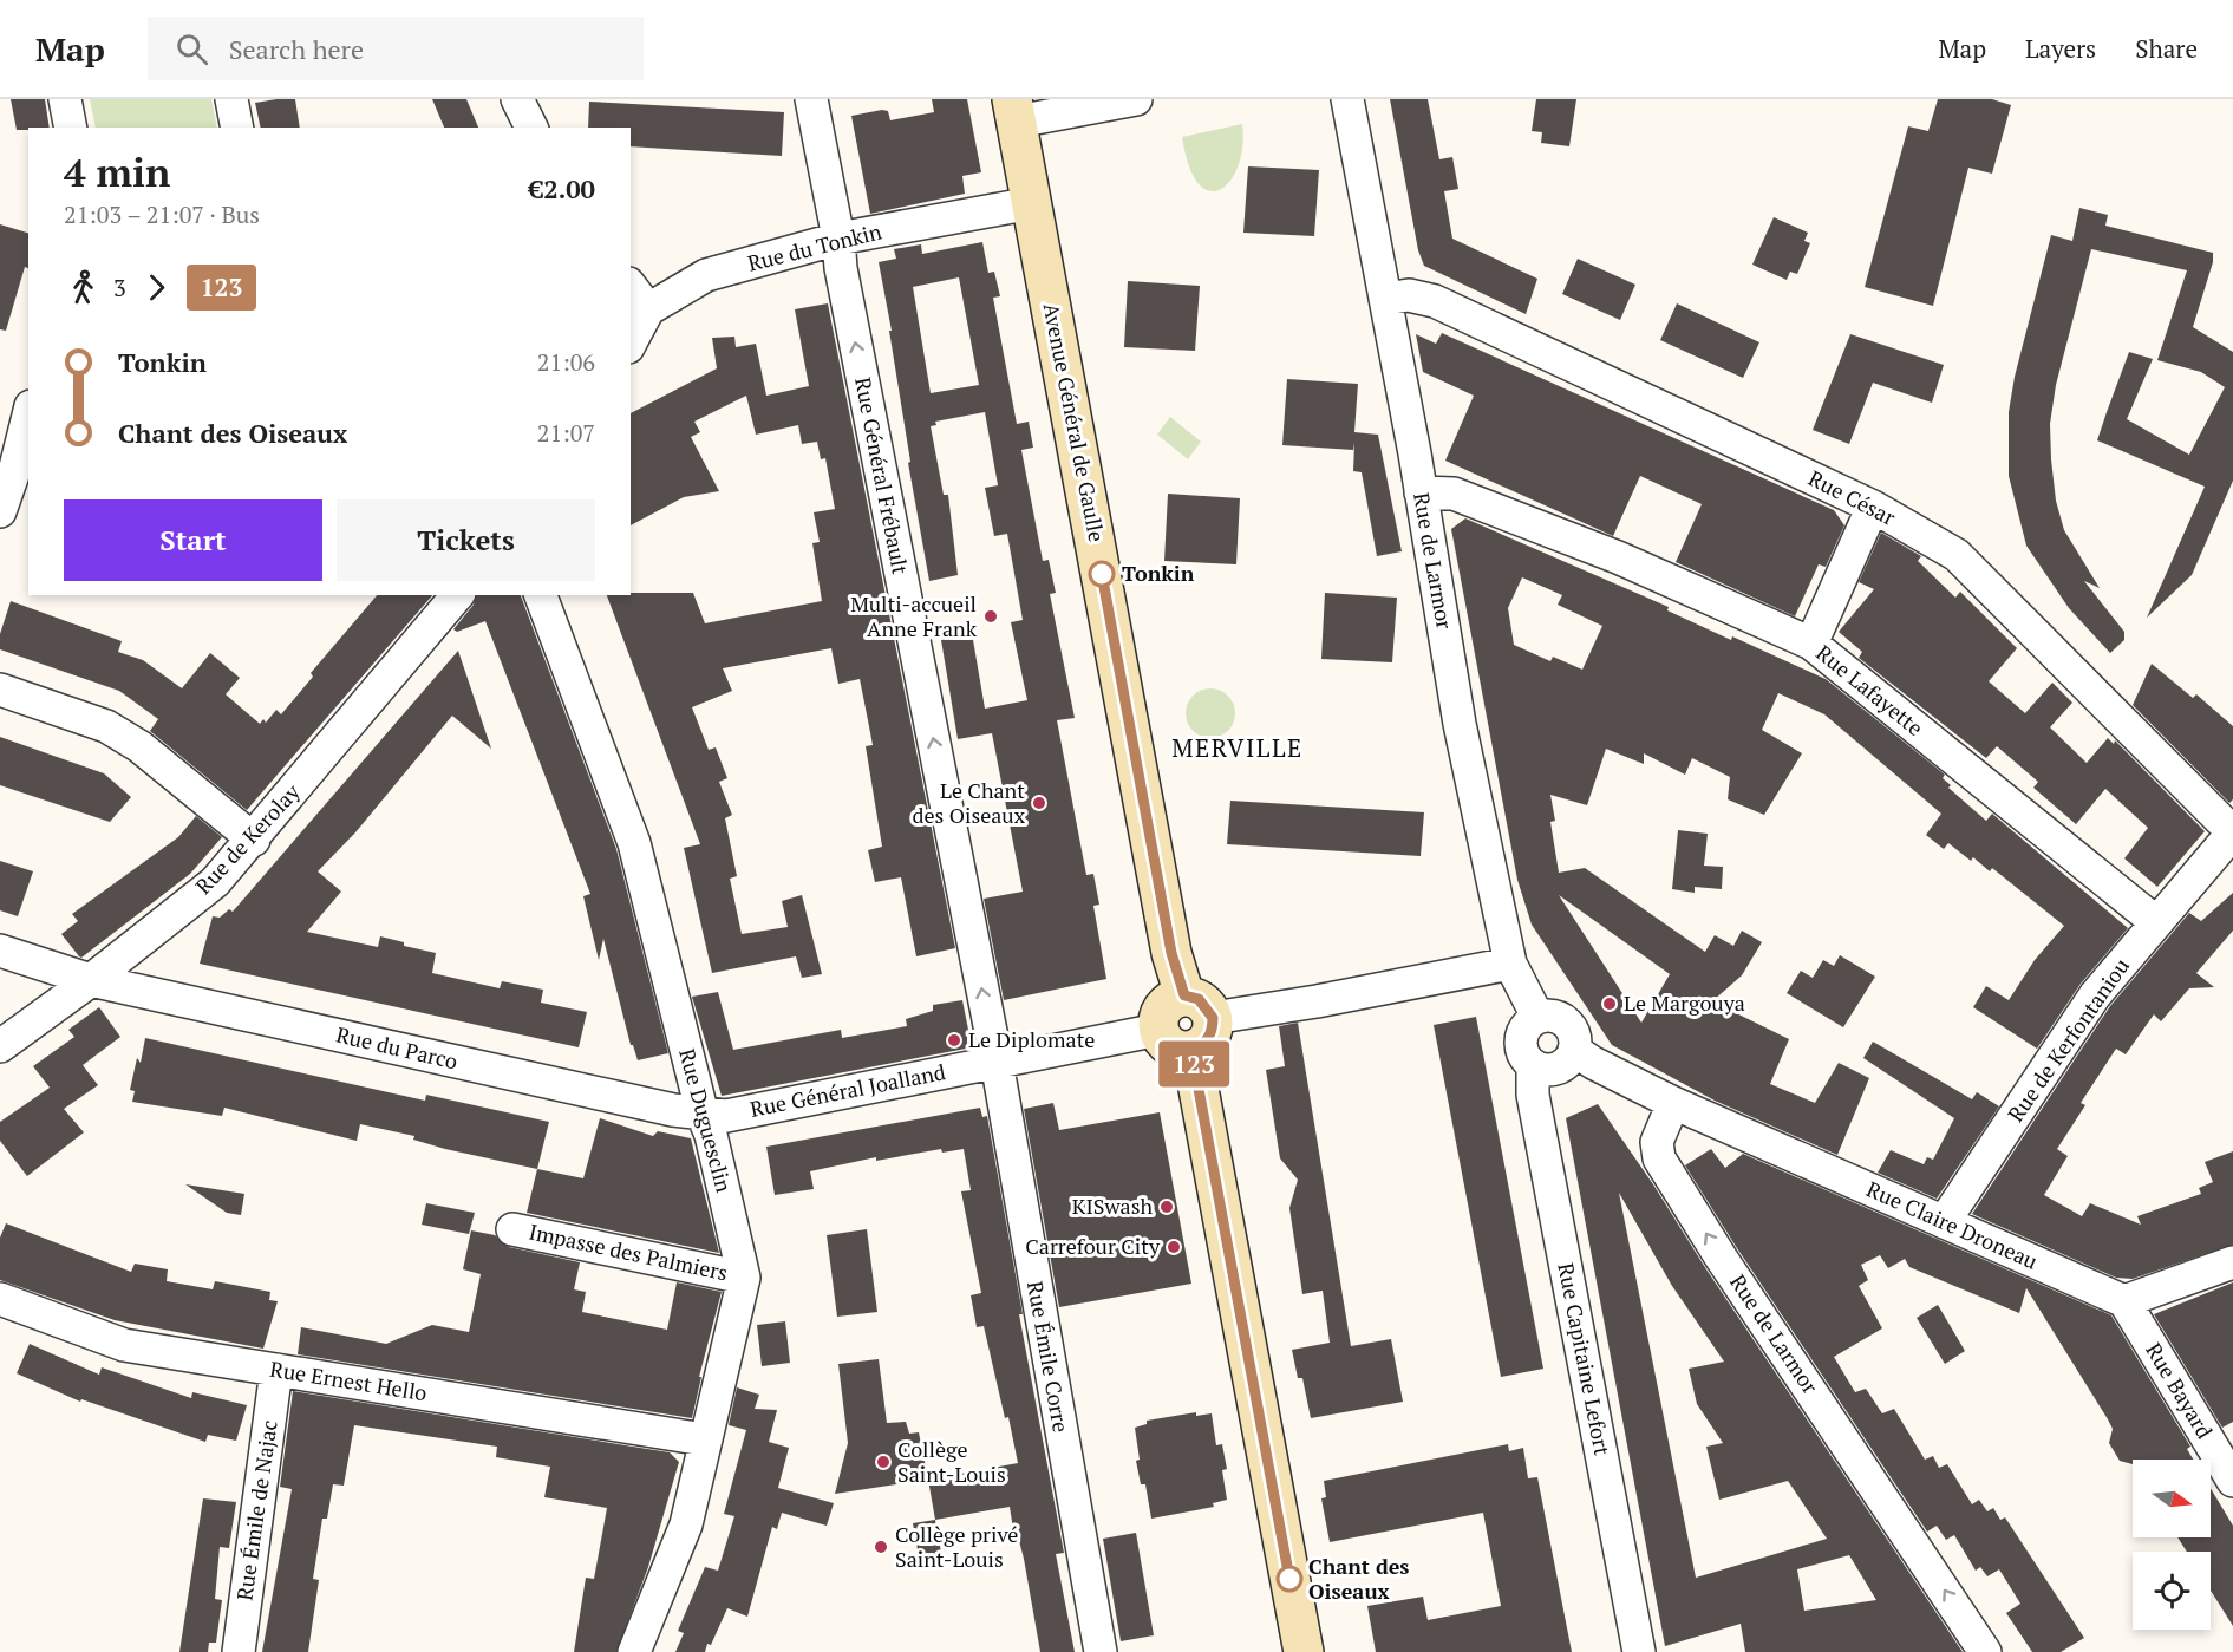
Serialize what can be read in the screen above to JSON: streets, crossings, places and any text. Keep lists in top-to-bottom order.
{
  "streets": {
    "main road": ["Avenue Général de Gaulle"],
    "street": [
      "Rue du Tonkin",
      "Rue Général Frébault",
      "Rue César",
      "Rue de Larmor",
      "Rue Lafayette",
      "Rue de Kerolay",
      "Rue de Kerfontaniou",
      "Rue du Parco",
      "Rue Général Joalland",
      "Rue Duguesclin",
      "Rue Claire Droneau",
      "Impasse des Palmiers",
      "Rue Émile Corre",
      "Rue Capitaine Lefort",
      "Rue Ernest Hello",
      "Rue Bayard",
      "Rue Émile de Najac"
    ]
  },
  "crossings": [
    ["Rue du Tonkin", "Avenue Général de Gaulle"],
    ["Rue du Tonkin", "Rue Général Frébault"],
    ["Avenue Général de Gaulle", "Rue Général Joalland"],
    ["Rue Général Frébault", "Rue Général Joalland"],
    ["Rue Général Frébault", "Rue Émile Corre"],
    ["Rue César", "Rue de Larmor"],
    ["Rue César", "Rue de Kerfontaniou"],
    ["Rue de Larmor", "Rue Lafayette"],
    ["Rue de Larmor", "Rue Claire Droneau"],
    ["Rue de Larmor", "Rue Capitaine Lefort"],
    ["Rue Lafayette", "Rue de Kerfontaniou"],
    ["Rue de Kerolay", "Rue du Parco"],
    ["Rue de Kerfontaniou", "Rue Claire Droneau"],
    ["Rue du Parco", "Rue Général Joalland"],
    ["Rue du Parco", "Rue Duguesclin"],
    ["Rue Général Joalland", "Rue Duguesclin"],
    ["Rue Général Joalland", "Rue Émile Corre"],
    ["Rue Duguesclin", "Impasse des Palmiers"],
    ["Rue Duguesclin", "Rue Ernest Hello"],
    ["Rue Claire Droneau", "Rue Bayard"],
    ["Rue Ernest Hello", "Rue Émile de Najac"]
  ],
  "one_way": ["Rue Général Frébault", "Rue de Larmor"],
  "districts": ["MERVILLE"],
  "places": [
    "Tonkin",
    "Multi-accueil Anne Frank",
    "Le Chant des Oiseaux",
    "Le Margouya",
    "Le Diplomate",
    "KISwash",
    "Carrefour City",
    "Collège Saint-Louis",
    "Collège privé Saint-Louis",
    "Chant des Oiseaux"
  ],
  "lines": ["bus line 123"],
  "north": "right",
  "page": {
    "header": "Map",
    "search": "Search here",
    "nav": ["Map", "Layers", "Share"],
    "on_map": "123",
    "heading": ["4 min", "21:03 – 21:07 · Bus", "€2.00"],
    "legs": ["3", "123"],
    "list": [
      {
        "name": "Tonkin",
        "value": "21:06"
      },
      {
        "name": "Chant des Oiseaux",
        "value": "21:07"
      }
    ],
    "buttons": ["Start", "Tickets"]
  }
}
